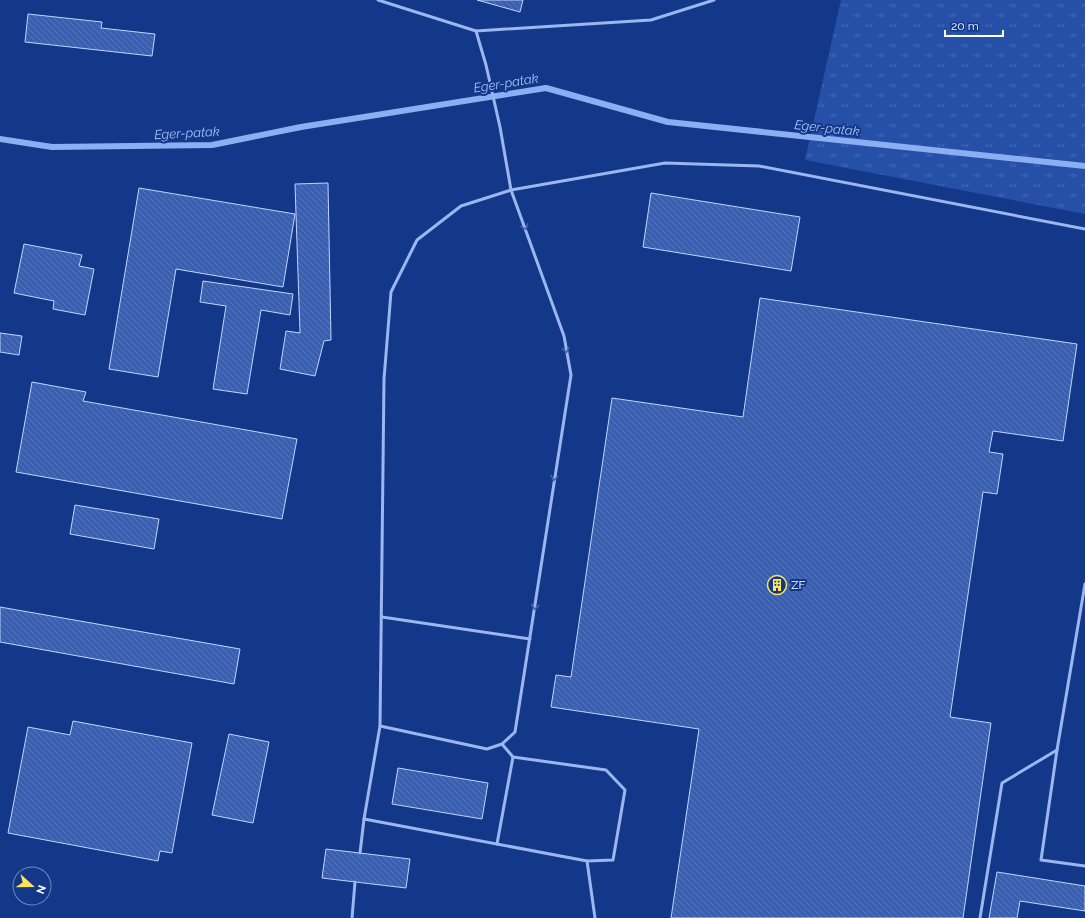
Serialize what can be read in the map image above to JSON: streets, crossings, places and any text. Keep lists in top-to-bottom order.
{
  "water": ["Eger-patak"],
  "places": {
    "building": ["ZF"]
  },
  "scale_bar": "20 m",
  "north": "right"
}
